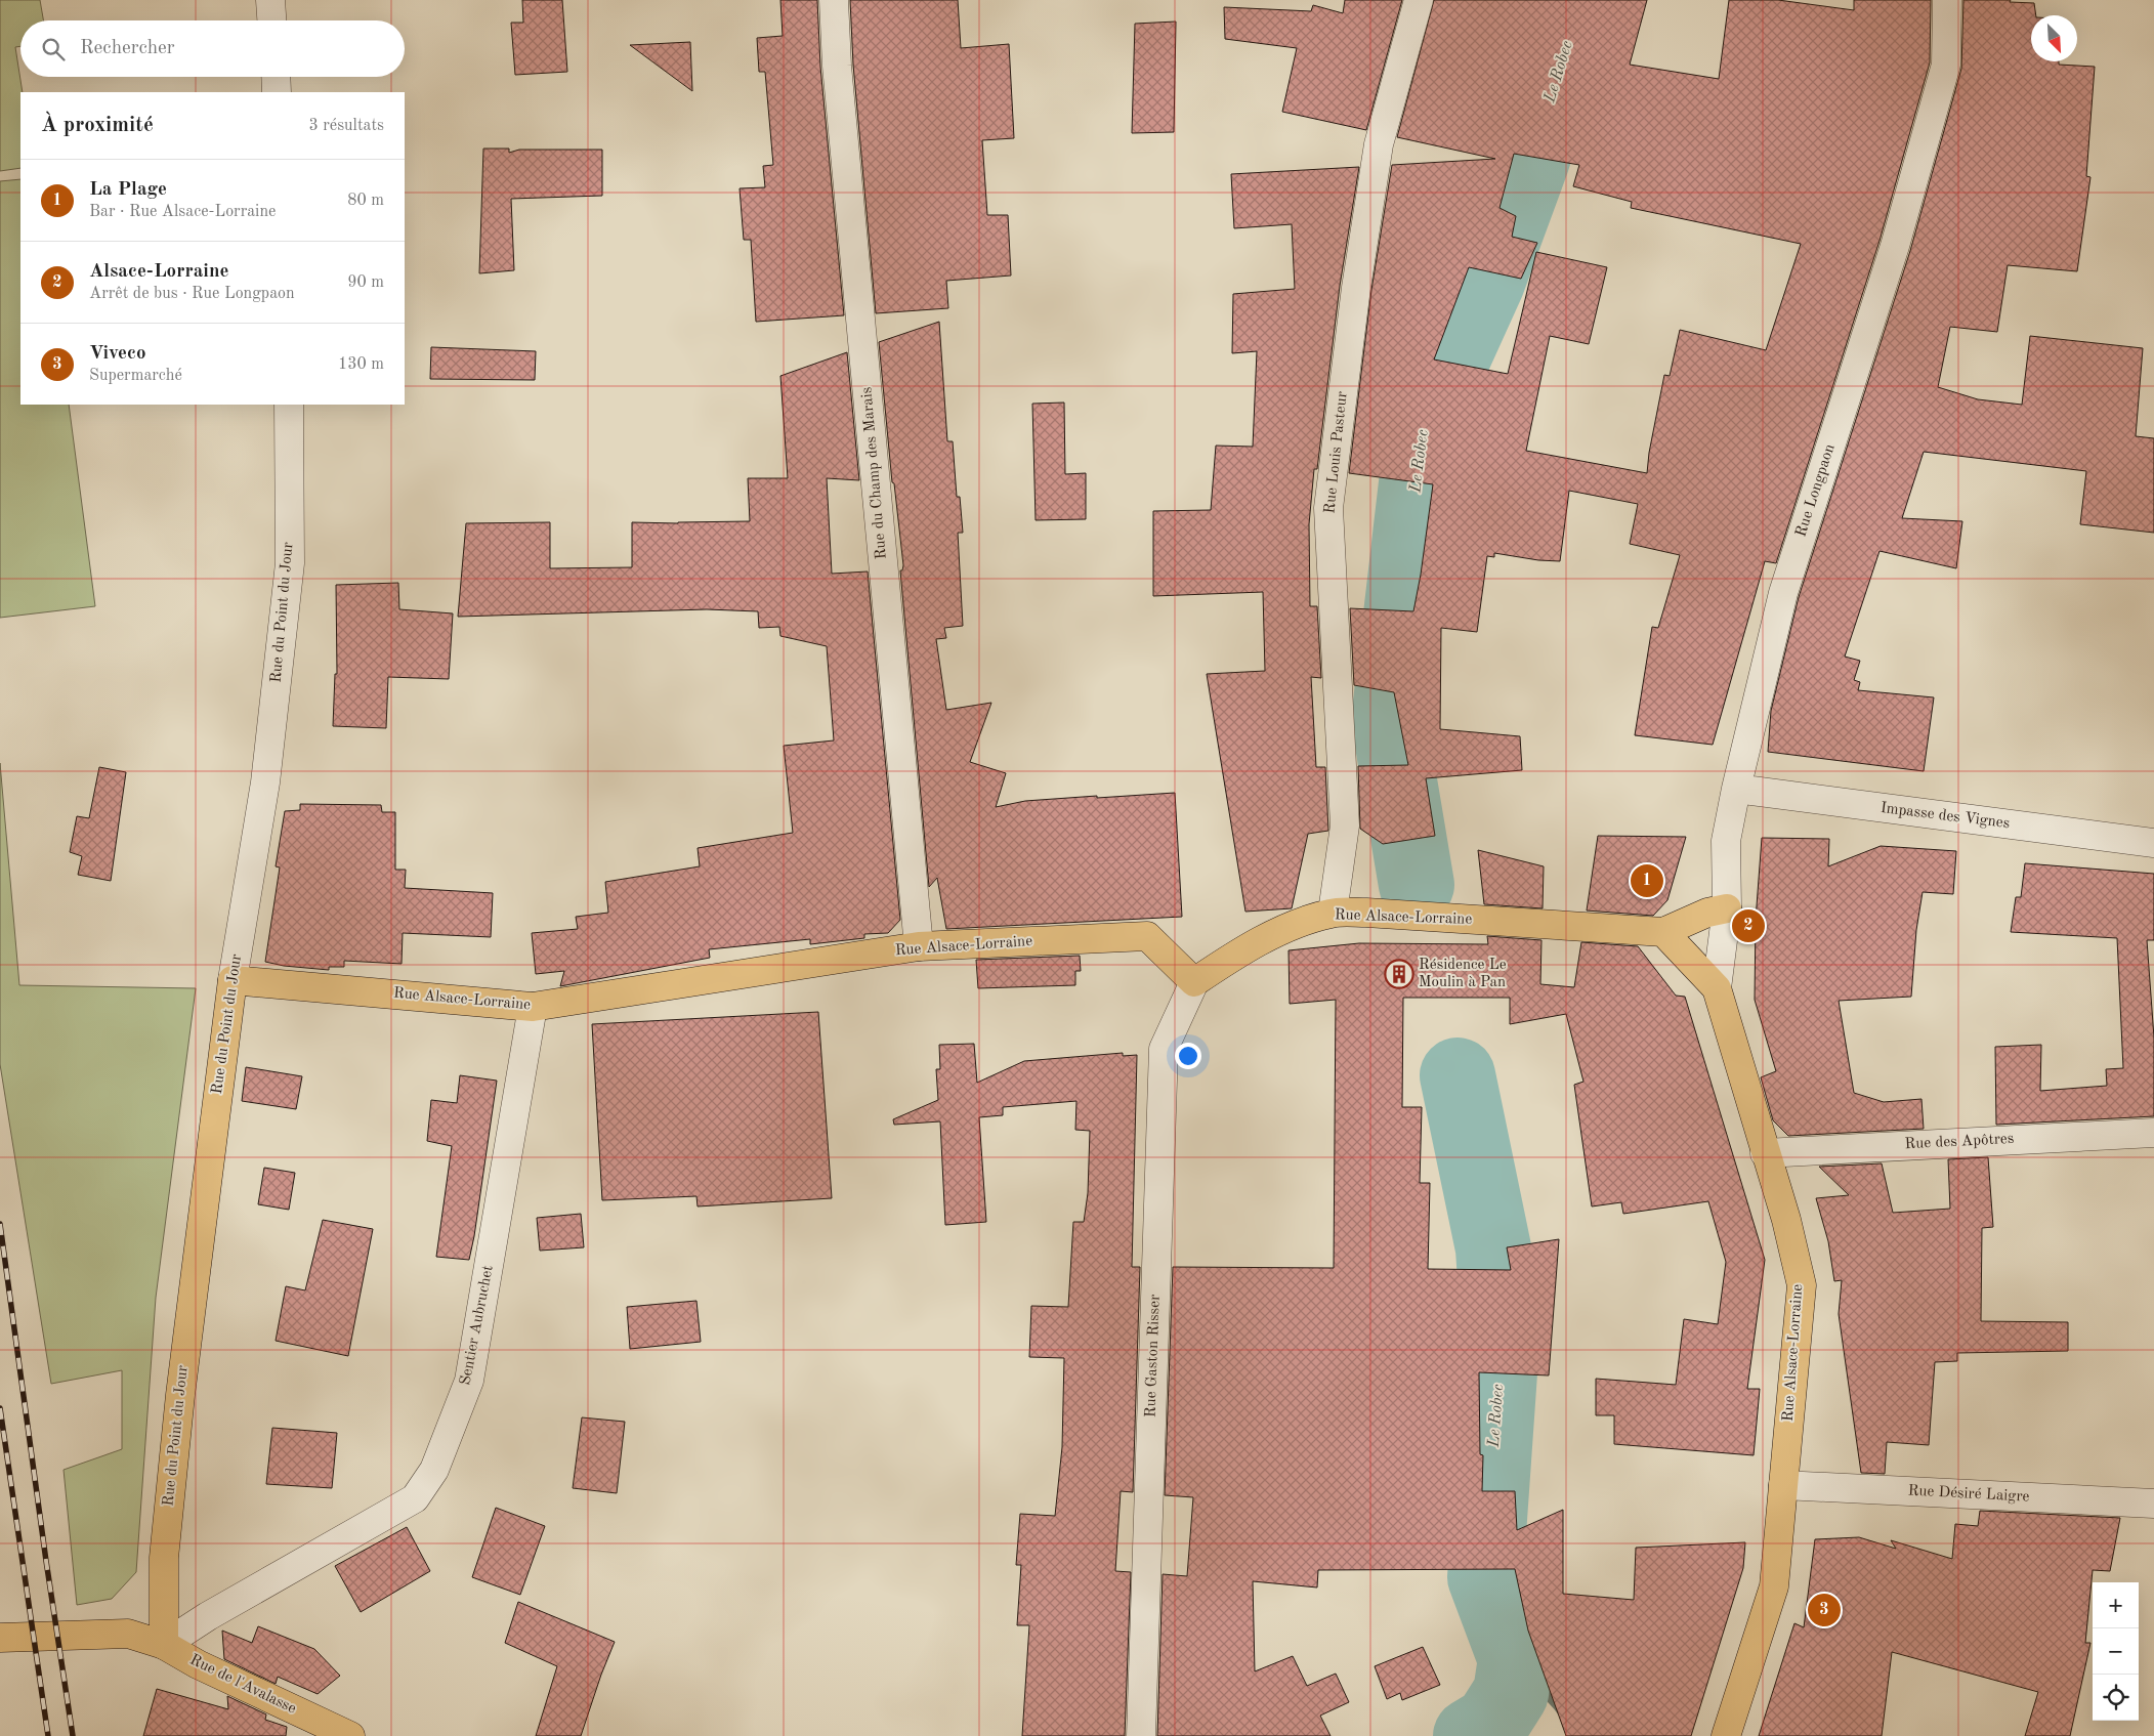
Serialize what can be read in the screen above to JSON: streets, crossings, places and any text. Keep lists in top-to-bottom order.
{
  "streets": {
    "main road": ["Rue du Point du Jour", "Rue Alsace-Lorraine", "Rue de l'Avalasse"],
    "street": [
      "Rue Louis Pasteur",
      "Rue du Champ des Marais",
      "Rue Longpaon",
      "Impasse des Vignes",
      "Rue des Apôtres",
      "Sentier Aubruchet",
      "Rue Gaston Risser",
      "Rue Désiré Laigre"
    ]
  },
  "crossings": [
    ["Rue Louis Pasteur", "Rue Alsace-Lorraine"],
    ["Rue du Champ des Marais", "Rue Alsace-Lorraine"],
    ["Rue Longpaon", "Impasse des Vignes"],
    ["Rue Longpaon", "Rue Alsace-Lorraine"],
    ["Rue du Point du Jour", "Rue Alsace-Lorraine"],
    ["Rue du Point du Jour", "Sentier Aubruchet"],
    ["Rue du Point du Jour", "Rue de l'Avalasse"],
    ["Rue Alsace-Lorraine", "Rue des Apôtres"],
    ["Rue Alsace-Lorraine", "Sentier Aubruchet"],
    ["Rue Alsace-Lorraine", "Rue Gaston Risser"],
    ["Rue Alsace-Lorraine", "Rue Désiré Laigre"],
    ["Sentier Aubruchet", "Rue de l'Avalasse"]
  ],
  "water": ["Le Robec"],
  "places": {
    "building": ["Résidence Le Moulin à Pan"]
  },
  "north": "bottom right",
  "page": {
    "search": "Rechercher",
    "heading": ["À proximité", "3 résultats"],
    "list": [
      {
        "mark": "1",
        "name": "La Plage",
        "note": "Bar · Rue Alsace-Lorraine",
        "value": "80 m"
      },
      {
        "mark": "2",
        "name": "Alsace-Lorraine",
        "note": "Arrêt de bus · Rue Longpaon",
        "value": "90 m"
      },
      {
        "mark": "3",
        "name": "Viveco",
        "note": "Supermarché",
        "value": "130 m"
      }
    ],
    "pins": ["1", "2", "3"],
    "map_buttons": ["+", "−"]
  }
}
